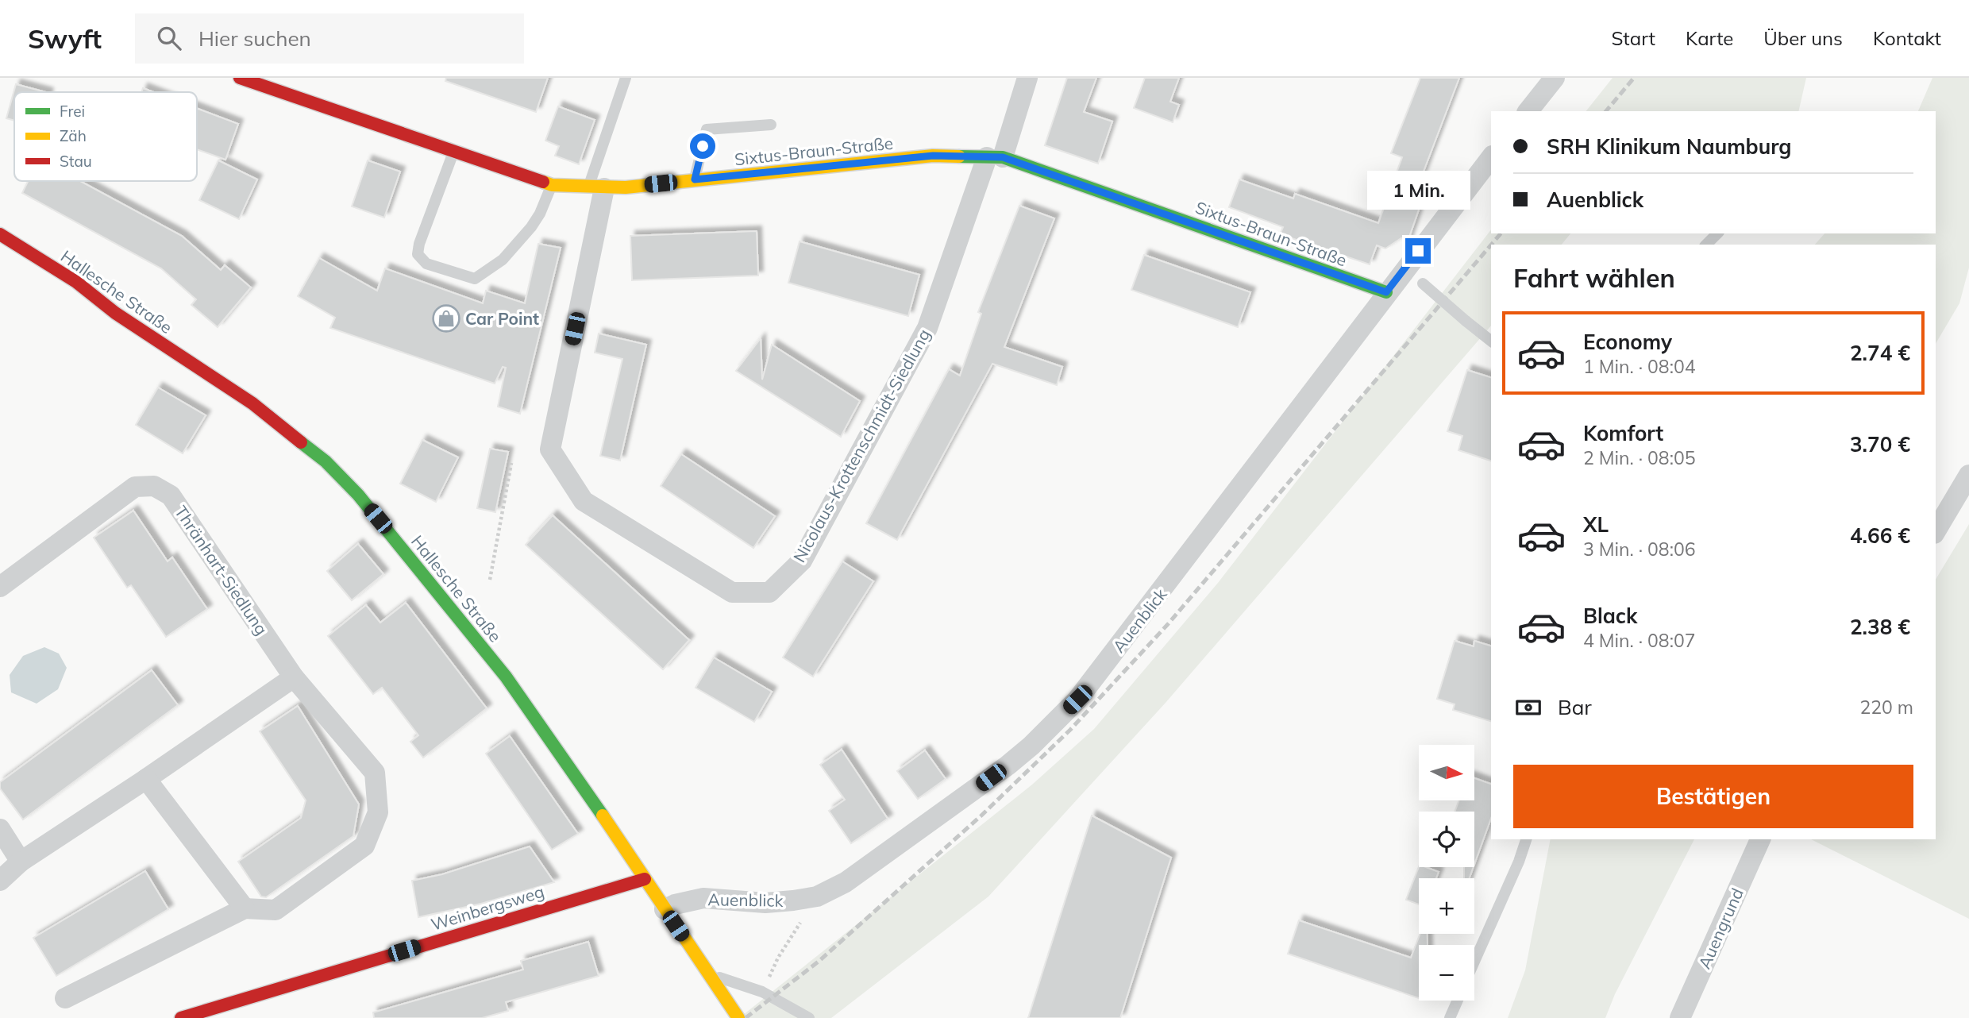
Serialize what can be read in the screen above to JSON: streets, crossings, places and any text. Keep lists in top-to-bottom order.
{
  "streets": {
    "street": [
      "Sixtus-Braun-Straße",
      "Hallesche Straße",
      "Nicolaus-Krottenschmidt-Siedlung",
      "Thränhart-Siedlung",
      "Auenblick",
      "Weinbergsweg",
      "Auengrund"
    ]
  },
  "crossings": [
    ["Sixtus-Braun-Straße", "Nicolaus-Krottenschmidt-Siedlung"],
    ["Sixtus-Braun-Straße", "Auenblick"],
    ["Hallesche Straße", "Auenblick"],
    ["Hallesche Straße", "Weinbergsweg"]
  ],
  "places": {
    "shop": ["Car Point"]
  },
  "legend": ["Frei", "Zäh", "Stau"],
  "north": "right",
  "page": {
    "header": "Swyft",
    "search": "Hier suchen",
    "nav": [
      "Start",
      "Karte",
      "Über uns",
      "Kontakt"
    ],
    "banner": ["SRH Klinikum Naumburg", "Auenblick"],
    "bubble": "1 Min.",
    "heading": "Fahrt wählen",
    "list": [
      {
        "name": "Economy",
        "note": "1 Min. · 08:04",
        "value": "2.74 €"
      },
      {
        "name": "Komfort",
        "note": "2 Min. · 08:05",
        "value": "3.70 €"
      },
      {
        "name": "XL",
        "note": "3 Min. · 08:06",
        "value": "4.66 €"
      },
      {
        "name": "Black",
        "note": "4 Min. · 08:07",
        "value": "2.38 €"
      }
    ],
    "pay": ["Bar", "220 m"],
    "map_buttons": ["+", "−"],
    "buttons": "Bestätigen"
  }
}
